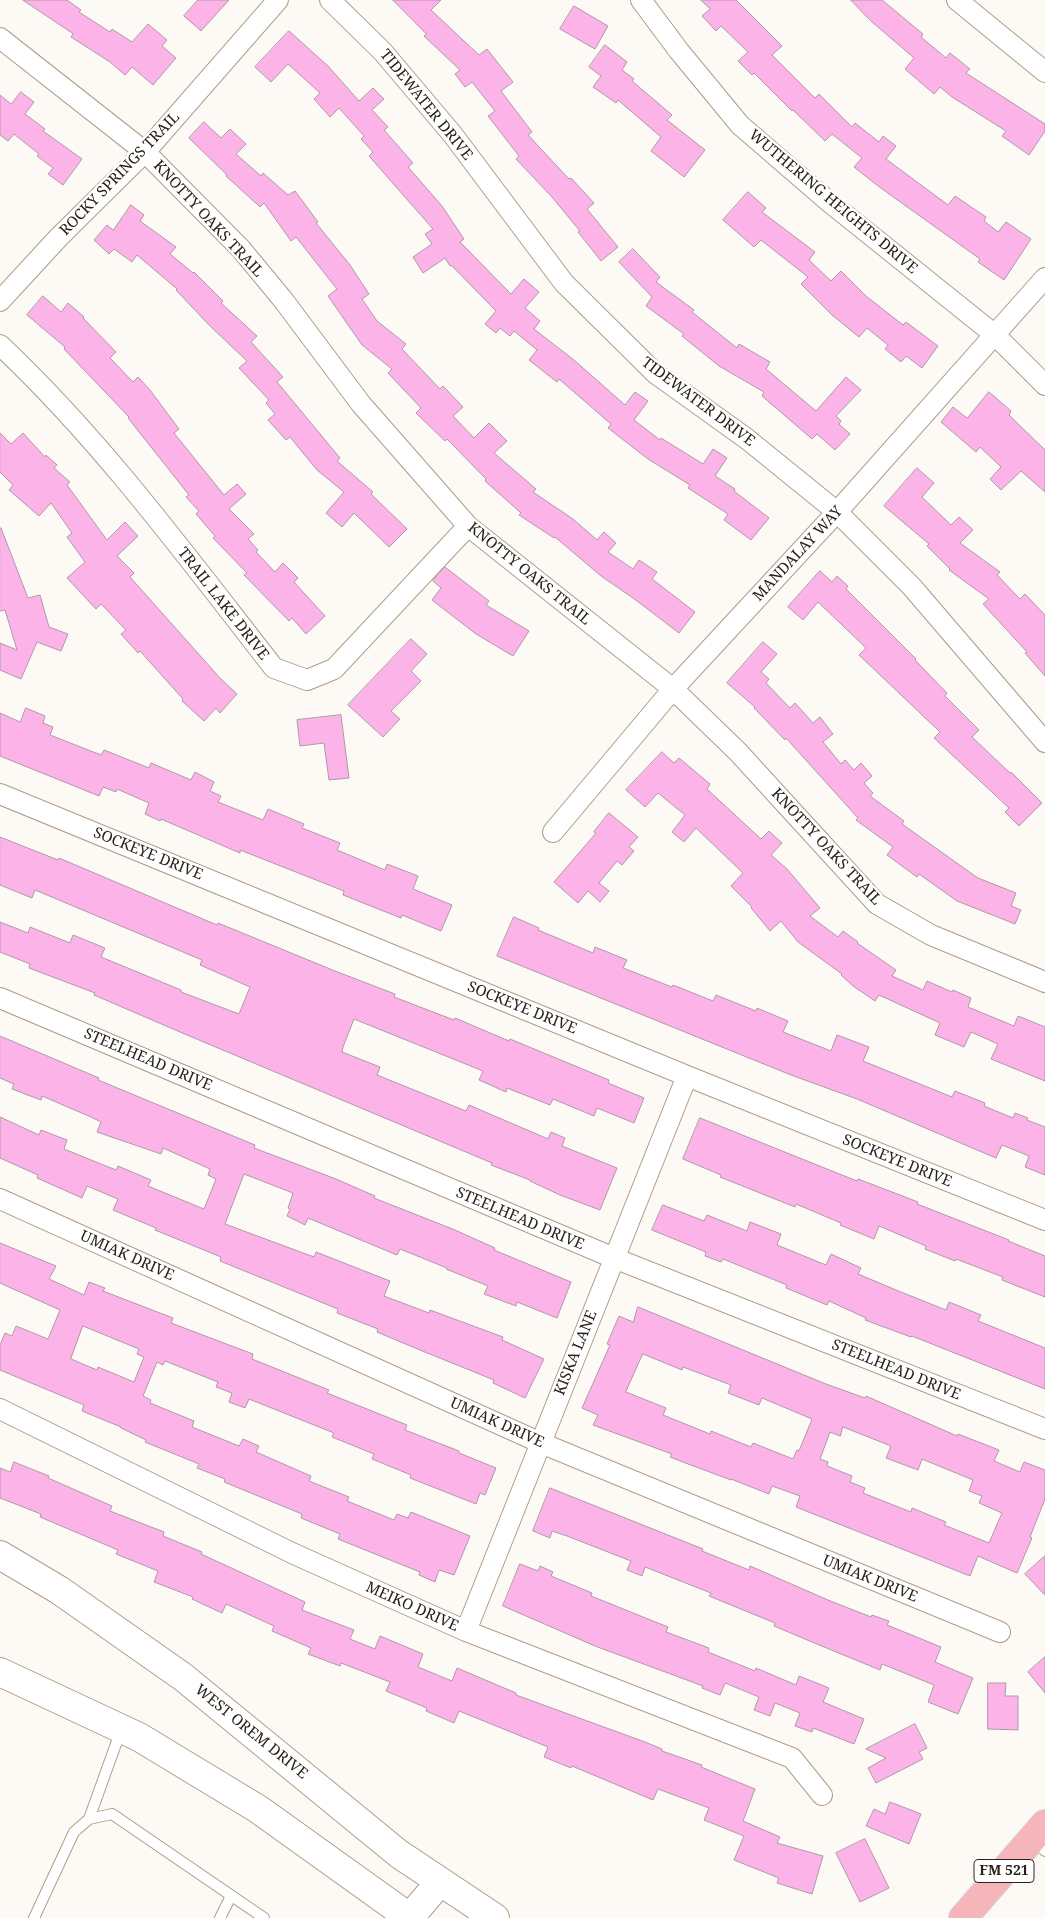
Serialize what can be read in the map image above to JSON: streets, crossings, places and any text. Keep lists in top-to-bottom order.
{
  "streets": {
    "main road": ["WEST OREM DRIVE", "FM 521"],
    "street": [
      "TIDEWATER DRIVE",
      "ROCKY SPRINGS TRAIL",
      "WUTHERING HEIGHTS DRIVE",
      "KNOTTY OAKS TRAIL",
      "MANDALAY WAY",
      "TRAIL LAKE DRIVE",
      "SOCKEYE DRIVE",
      "STEELHEAD DRIVE",
      "UMIAK DRIVE",
      "KISKA LANE",
      "MEIKO DRIVE"
    ]
  },
  "crossings": [
    ["TIDEWATER DRIVE", "MANDALAY WAY"],
    ["ROCKY SPRINGS TRAIL", "KNOTTY OAKS TRAIL"],
    ["WUTHERING HEIGHTS DRIVE", "MANDALAY WAY"],
    ["KNOTTY OAKS TRAIL", "MANDALAY WAY"],
    ["KNOTTY OAKS TRAIL", "TRAIL LAKE DRIVE"],
    ["SOCKEYE DRIVE", "KISKA LANE"],
    ["STEELHEAD DRIVE", "KISKA LANE"],
    ["UMIAK DRIVE", "KISKA LANE"],
    ["KISKA LANE", "MEIKO DRIVE"]
  ]
}
